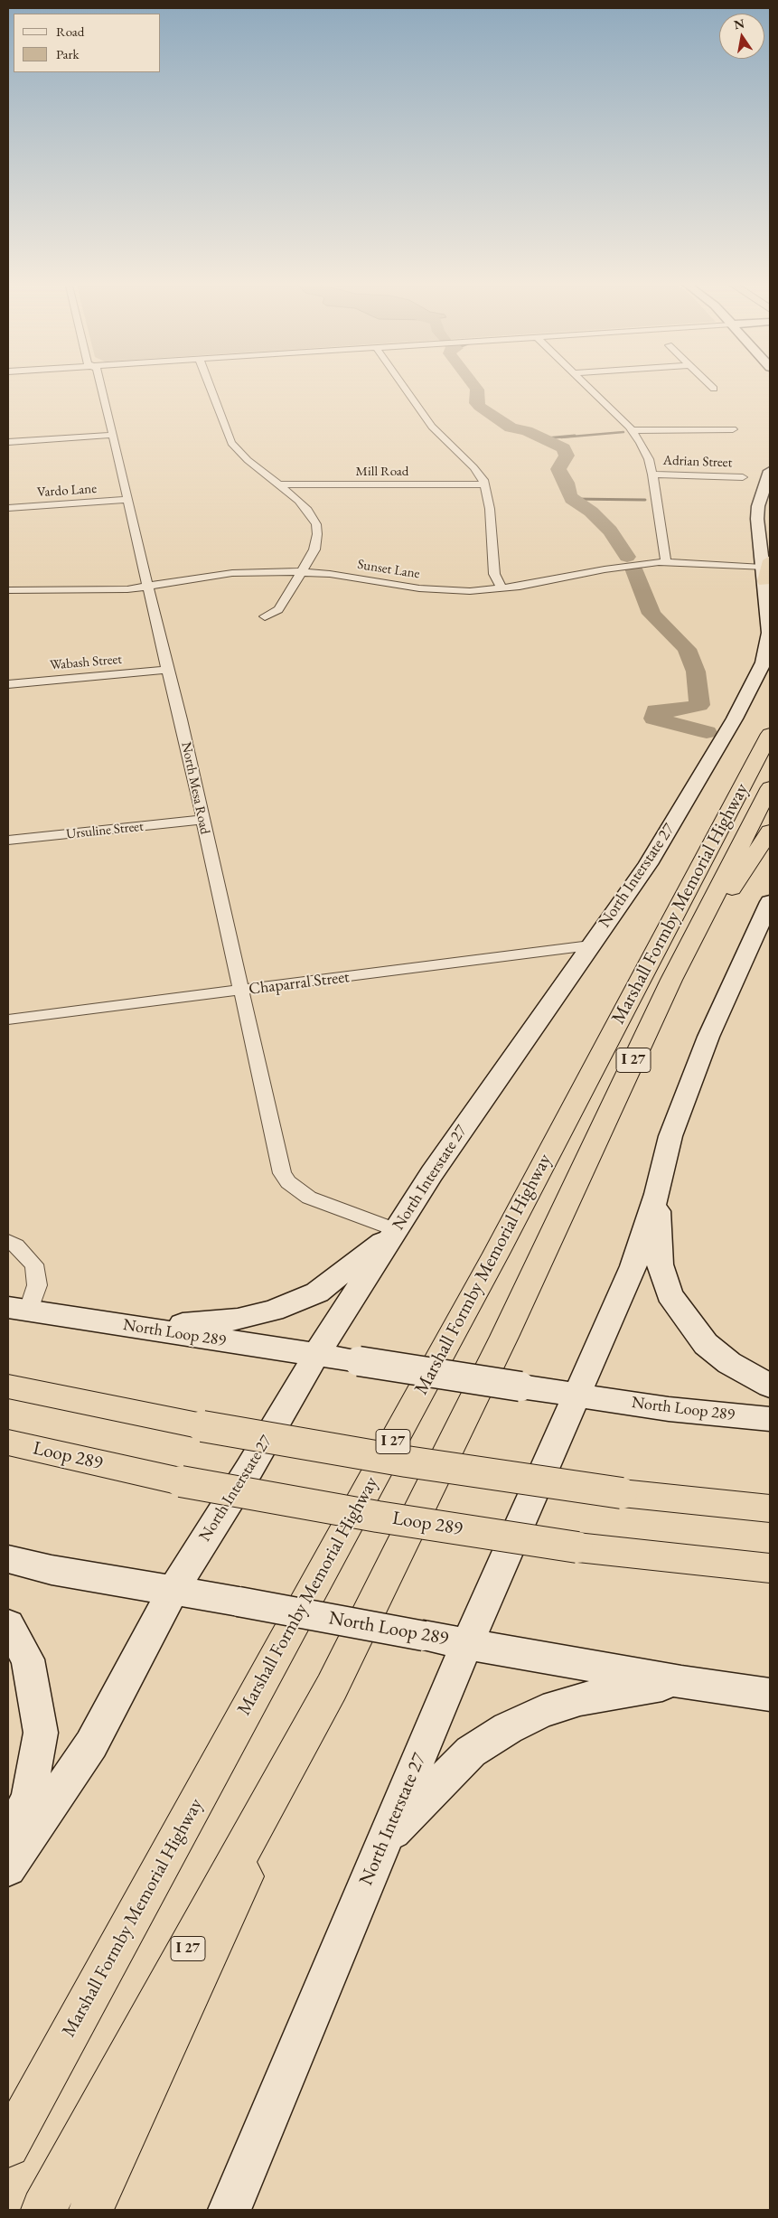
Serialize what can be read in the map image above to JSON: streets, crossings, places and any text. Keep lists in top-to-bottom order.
{
  "streets": {
    "highway": ["Marshall Formby Memorial Highway", "I 27", "Loop 289"],
    "main road": ["North Interstate 27", "North Loop 289"],
    "street": [
      "Adrian Street",
      "Mill Road",
      "Vardo Lane",
      "Sunset Lane",
      "Wabash Street",
      "North Mesa Road",
      "Ursuline Street",
      "Chaparral Street"
    ]
  },
  "crossings": [
    ["Vardo Lane", "North Mesa Road"],
    ["Sunset Lane", "North Mesa Road"],
    ["Sunset Lane", "North Interstate 27"],
    ["Wabash Street", "North Mesa Road"],
    ["North Mesa Road", "Ursuline Street"],
    ["North Mesa Road", "North Interstate 27"],
    ["North Mesa Road", "Chaparral Street"],
    ["North Interstate 27", "Chaparral Street"],
    ["North Interstate 27", "North Loop 289"]
  ],
  "legend": ["Road", "Park"],
  "north": "top"
}
